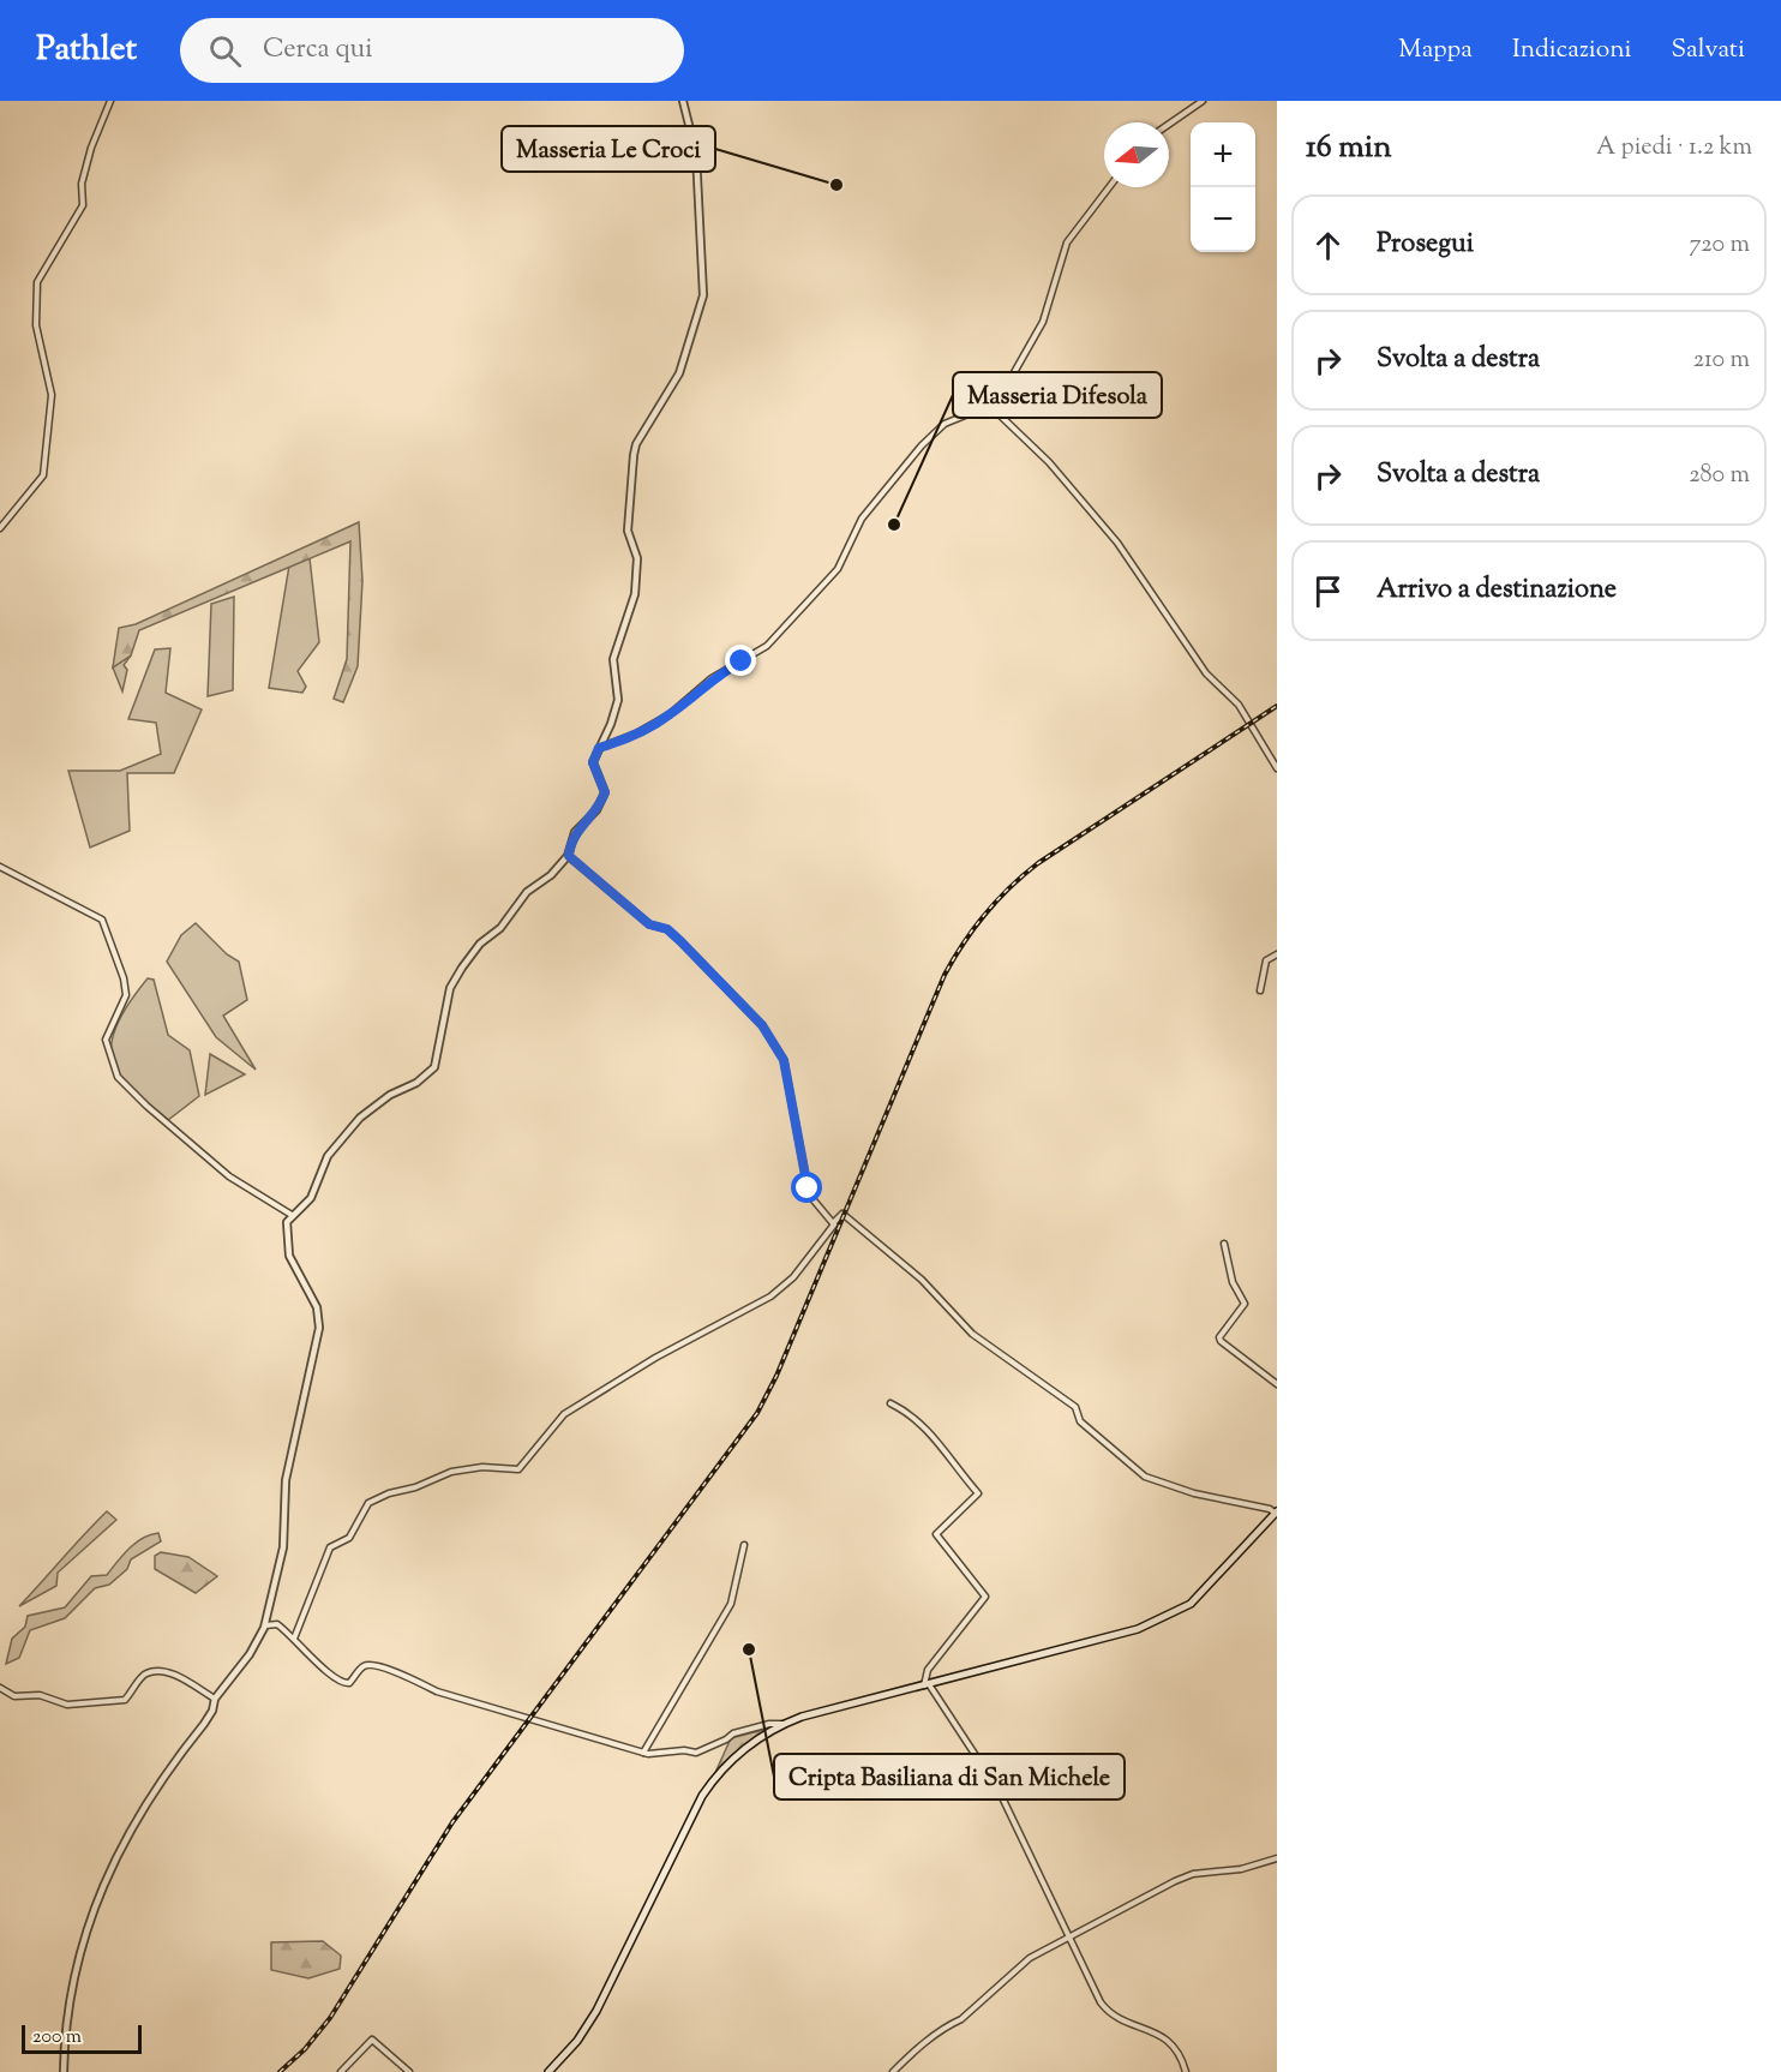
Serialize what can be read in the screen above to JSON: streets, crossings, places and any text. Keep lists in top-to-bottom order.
{
  "places": ["Masseria Le Croci", "Masseria Difesola", "Cripta Basiliana di San Michele"],
  "scale_bar": "200 m",
  "north": "left",
  "page": {
    "header": "Pathlet",
    "search": "Cerca qui",
    "nav": ["Mappa", "Indicazioni", "Salvati"],
    "heading": ["16 min", "A piedi · 1.2 km"],
    "map_buttons": ["+", "−"],
    "list": [
      ["Prosegui", "720 m"],
      ["Svolta a destra", "210 m"],
      ["Svolta a destra", "280 m"],
      "Arrivo a destinazione"
    ],
    "scale": "200 m"
  }
}
